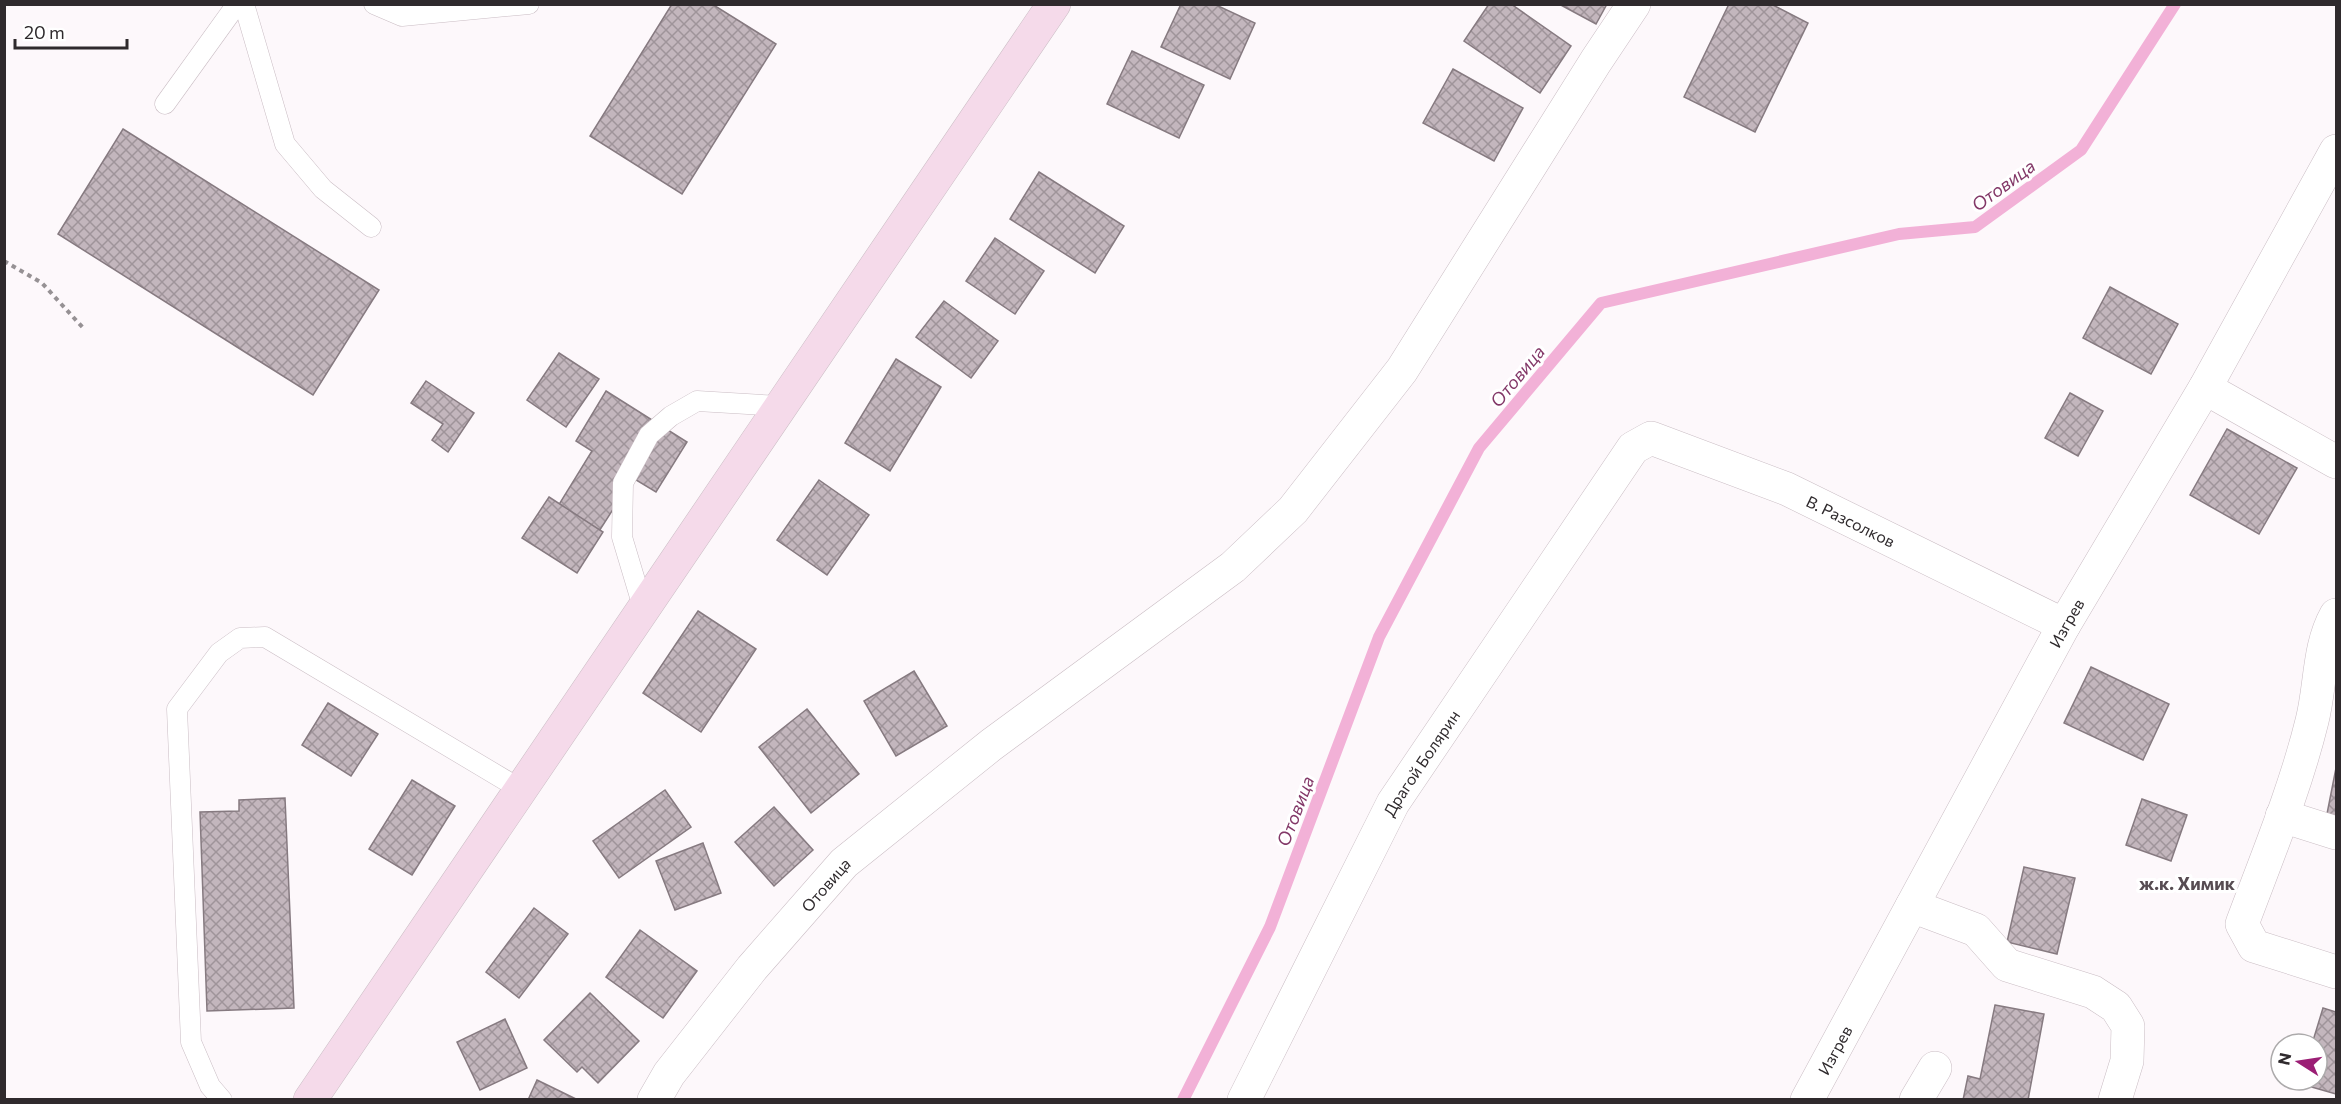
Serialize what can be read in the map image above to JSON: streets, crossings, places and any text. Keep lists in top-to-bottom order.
{
  "streets": {
    "street": [
      "В. Разсолков",
      "Изгрев",
      "Драгой Болярин",
      "Отовица"
    ]
  },
  "crossings": [
    ["В. Разсолков", "Изгрев"],
    ["В. Разсолков", "Драгой Болярин"]
  ],
  "districts": ["ж.к. Химик"],
  "water": ["Отовица"],
  "scale_bar": "20 m",
  "north": "left"
}
